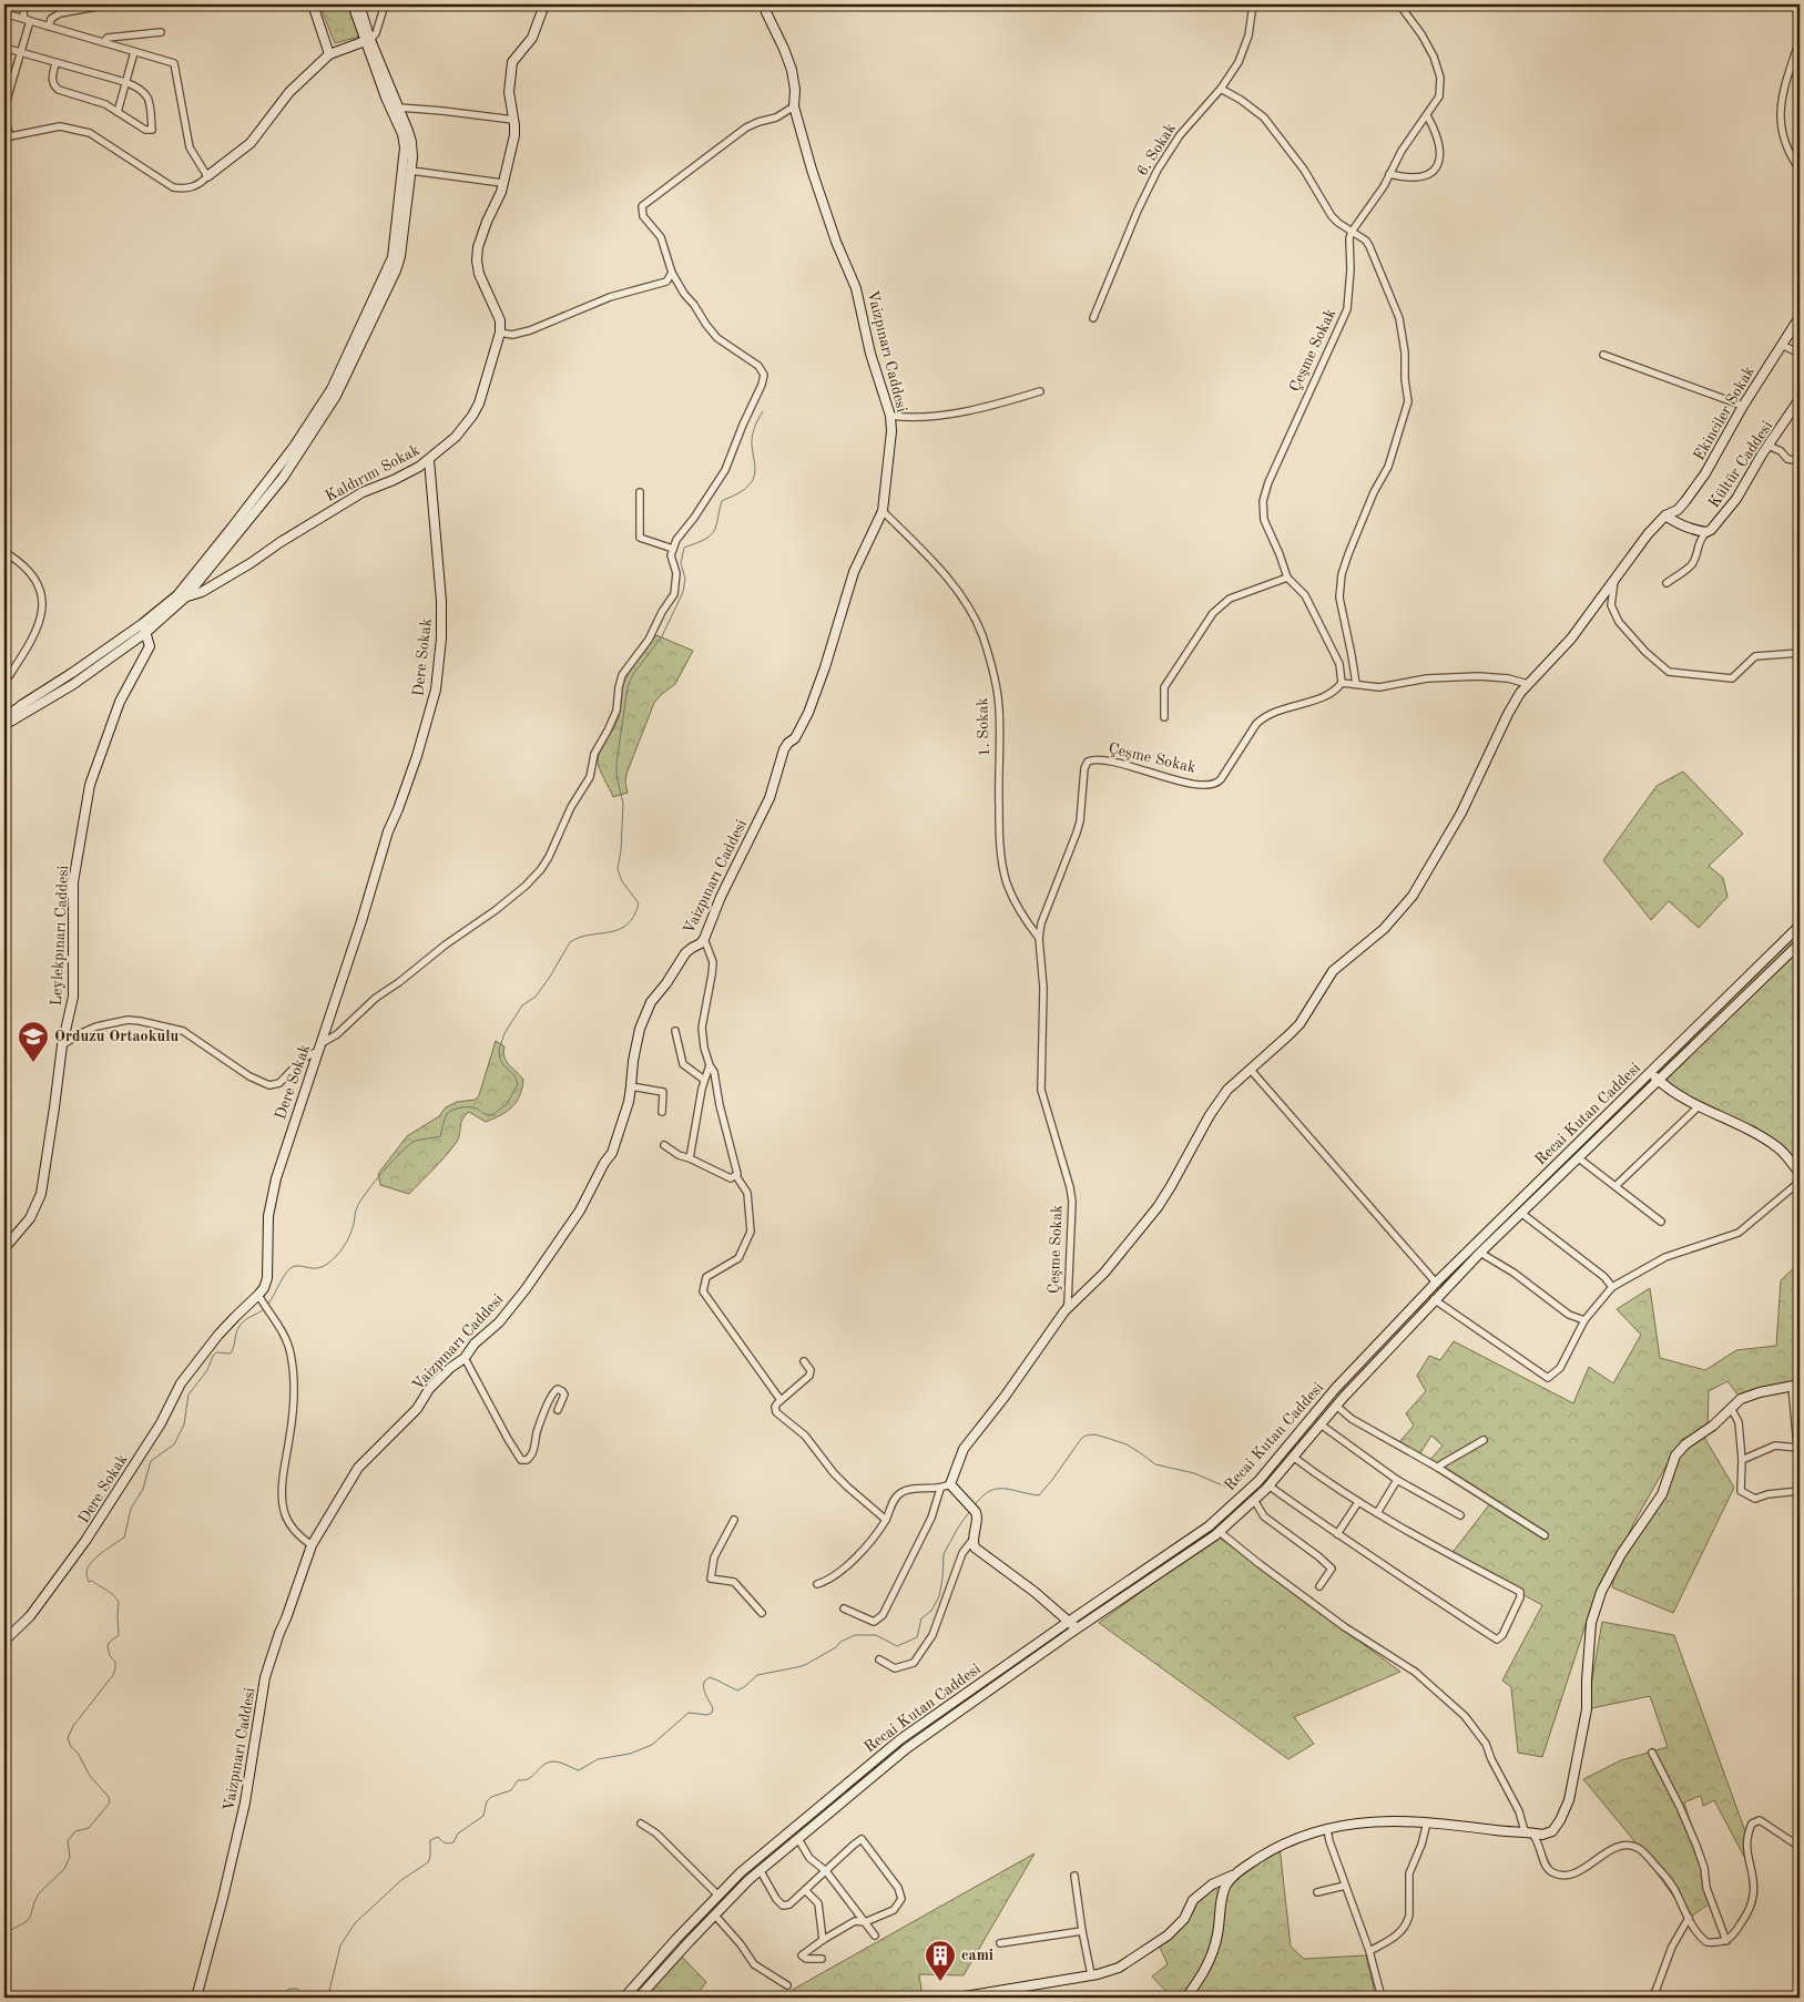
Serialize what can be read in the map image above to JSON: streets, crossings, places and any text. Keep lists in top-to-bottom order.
{
  "streets": {
    "street": [
      "6. Sokak",
      "Çeşme Sokak",
      "Vaizpınarı Caddesi",
      "Ekinciler Sokak",
      "Kültür Caddesi",
      "Kaldırım Sokak",
      "Dere Sokak",
      "1. Sokak",
      "Leylekpınarı Caddesi",
      "Recai Kutan Caddesi"
    ]
  },
  "crossings": [
    ["Çeşme Sokak", "Ekinciler Sokak"],
    ["Çeşme Sokak", "1. Sokak"],
    ["Vaizpınarı Caddesi", "1. Sokak"],
    ["Kaldırım Sokak", "Dere Sokak"],
    ["Kaldırım Sokak", "Leylekpınarı Caddesi"]
  ],
  "places": {
    "school or university": ["Orduzu Ortaokulu"],
    "building": ["cami"]
  }
}
